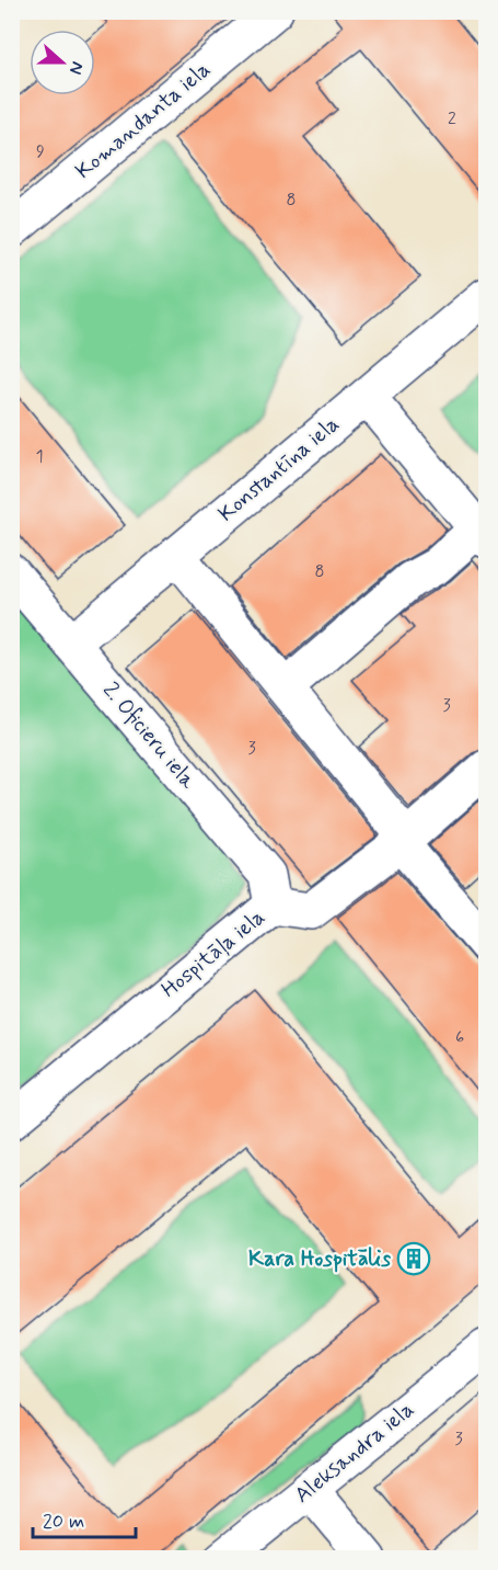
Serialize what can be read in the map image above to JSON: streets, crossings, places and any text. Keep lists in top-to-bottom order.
{
  "streets": {
    "street": [
      "Komandanta iela",
      "Konstantīna iela",
      "2. Oficieru iela",
      "Hospitāļa iela",
      "Aleksandra iela"
    ]
  },
  "crossings": [
    ["Konstantīna iela", "2. Oficieru iela"],
    ["2. Oficieru iela", "Hospitāļa iela"]
  ],
  "places": {
    "building": ["Kara Hospitālis"]
  },
  "house_numbers": [
    "2",
    "9",
    "8",
    "1",
    "8",
    "3",
    "3",
    "6",
    "3"
  ],
  "scale_bar": "20 m",
  "north": "right"
}
